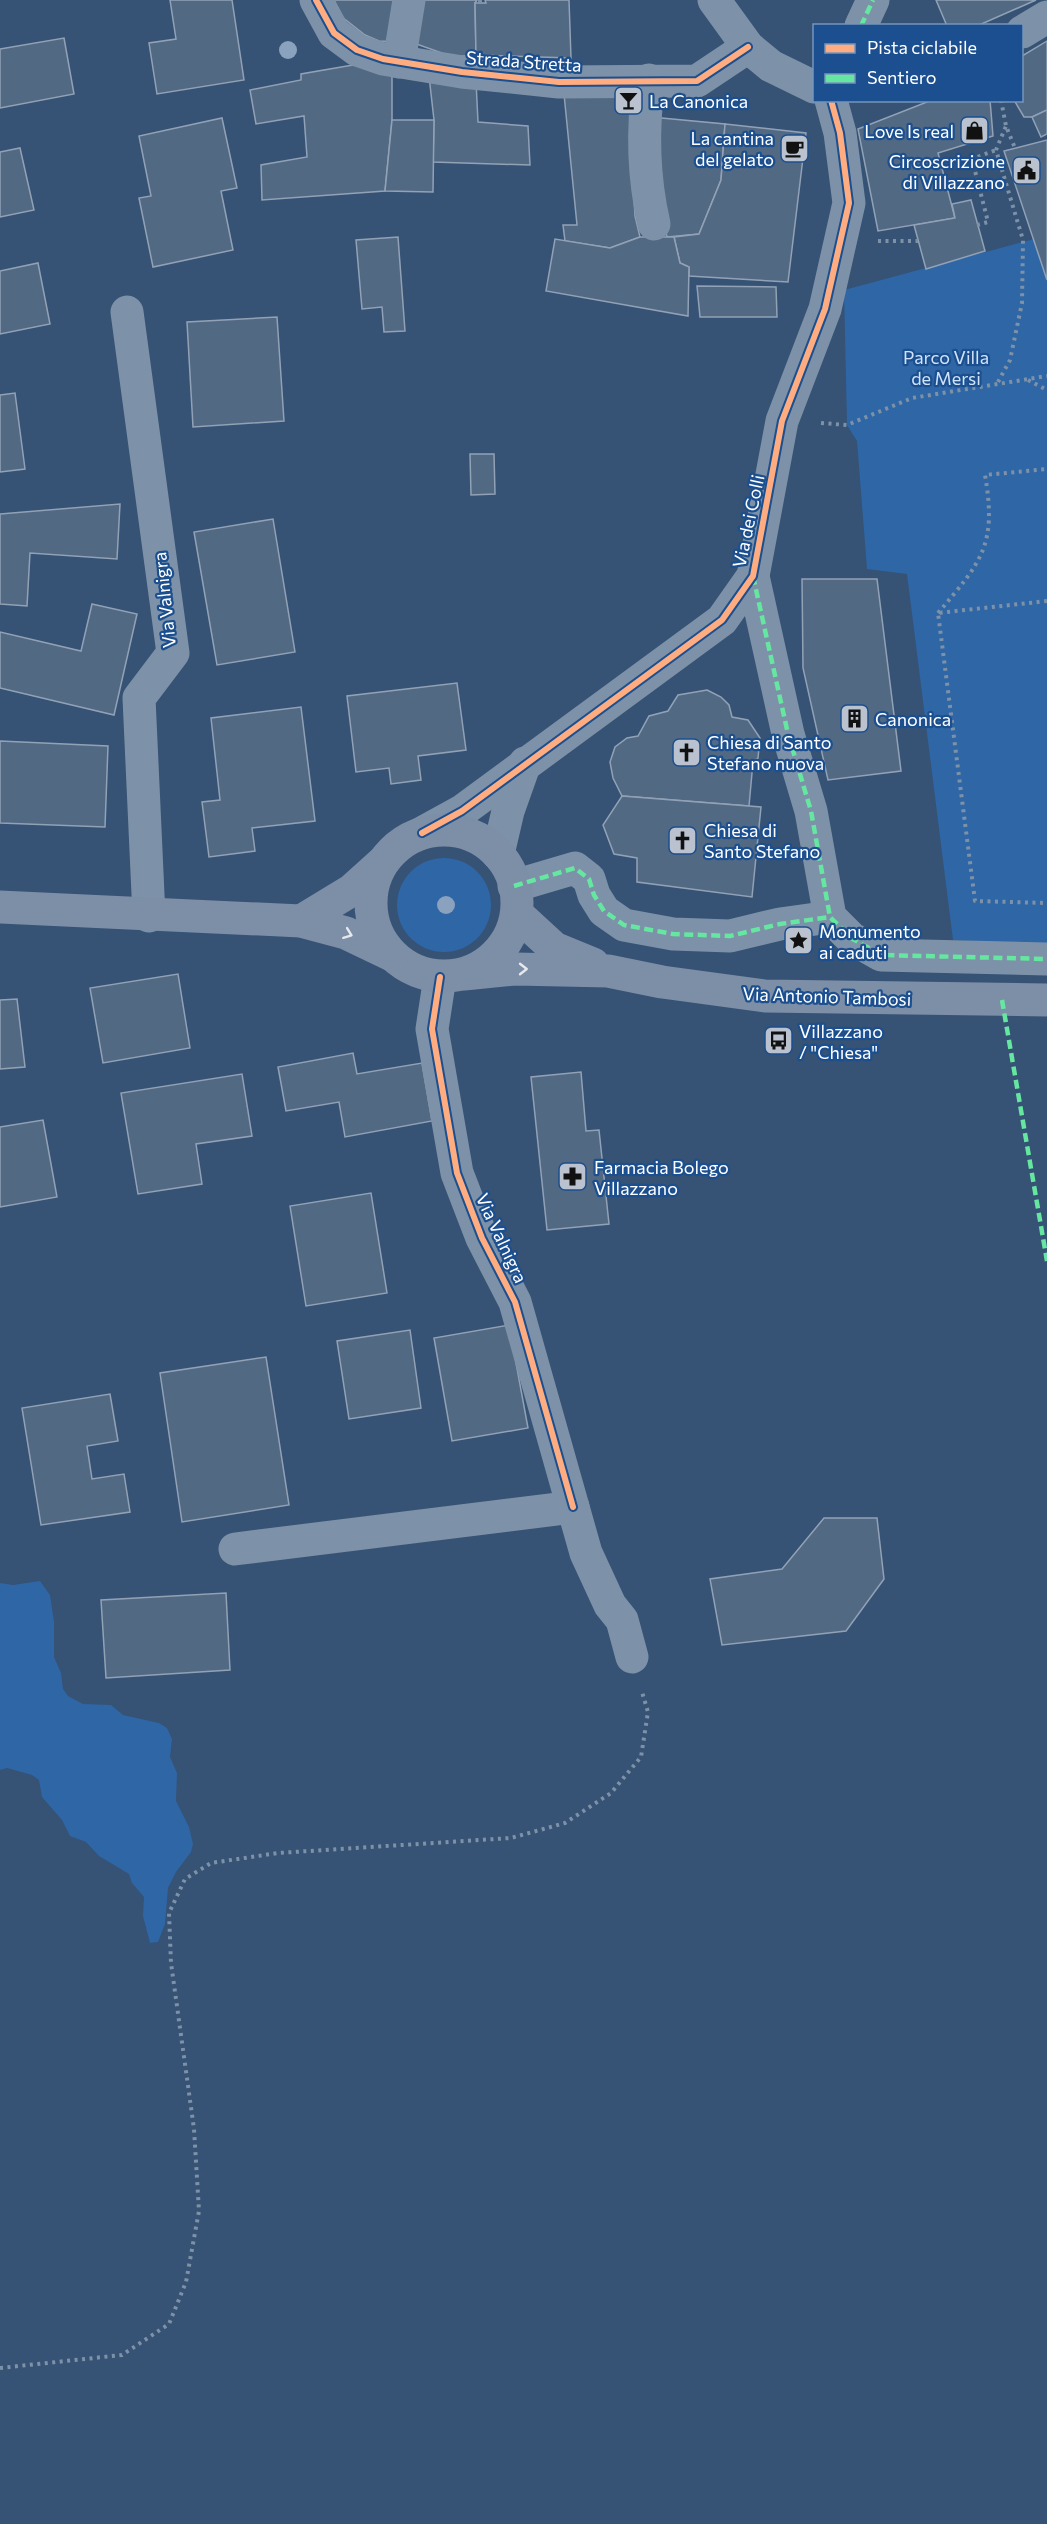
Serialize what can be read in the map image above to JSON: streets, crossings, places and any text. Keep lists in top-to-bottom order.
{
  "streets": {
    "main road": ["Via Antonio Tambosi"],
    "street": ["Strada Stretta", "Via dei Colli", "Via Valnigra"]
  },
  "crossings": [
    ["Via dei Colli", "Via Valnigra"],
    ["Via dei Colli", "Via Antonio Tambosi"],
    ["Via Valnigra", "Via Antonio Tambosi"]
  ],
  "parks": ["Parco Villa de Mersi"],
  "places": {
    "bar": ["La Canonica"],
    "shop": ["Love Is real"],
    "cafe": ["La cantina del gelato"],
    "public building": ["Circoscrizione di Villazzano"],
    "building": ["Canonica"],
    "church": ["Chiesa di Santo Stefano nuova", "Chiesa di Santo Stefano"],
    "place": ["Monumento ai caduti"],
    "bus stop": ["Villazzano / \"Chiesa\""],
    "pharmacy": ["Farmacia Bolego Villazzano"]
  },
  "legend": ["Pista ciclabile", "Sentiero"]
}
